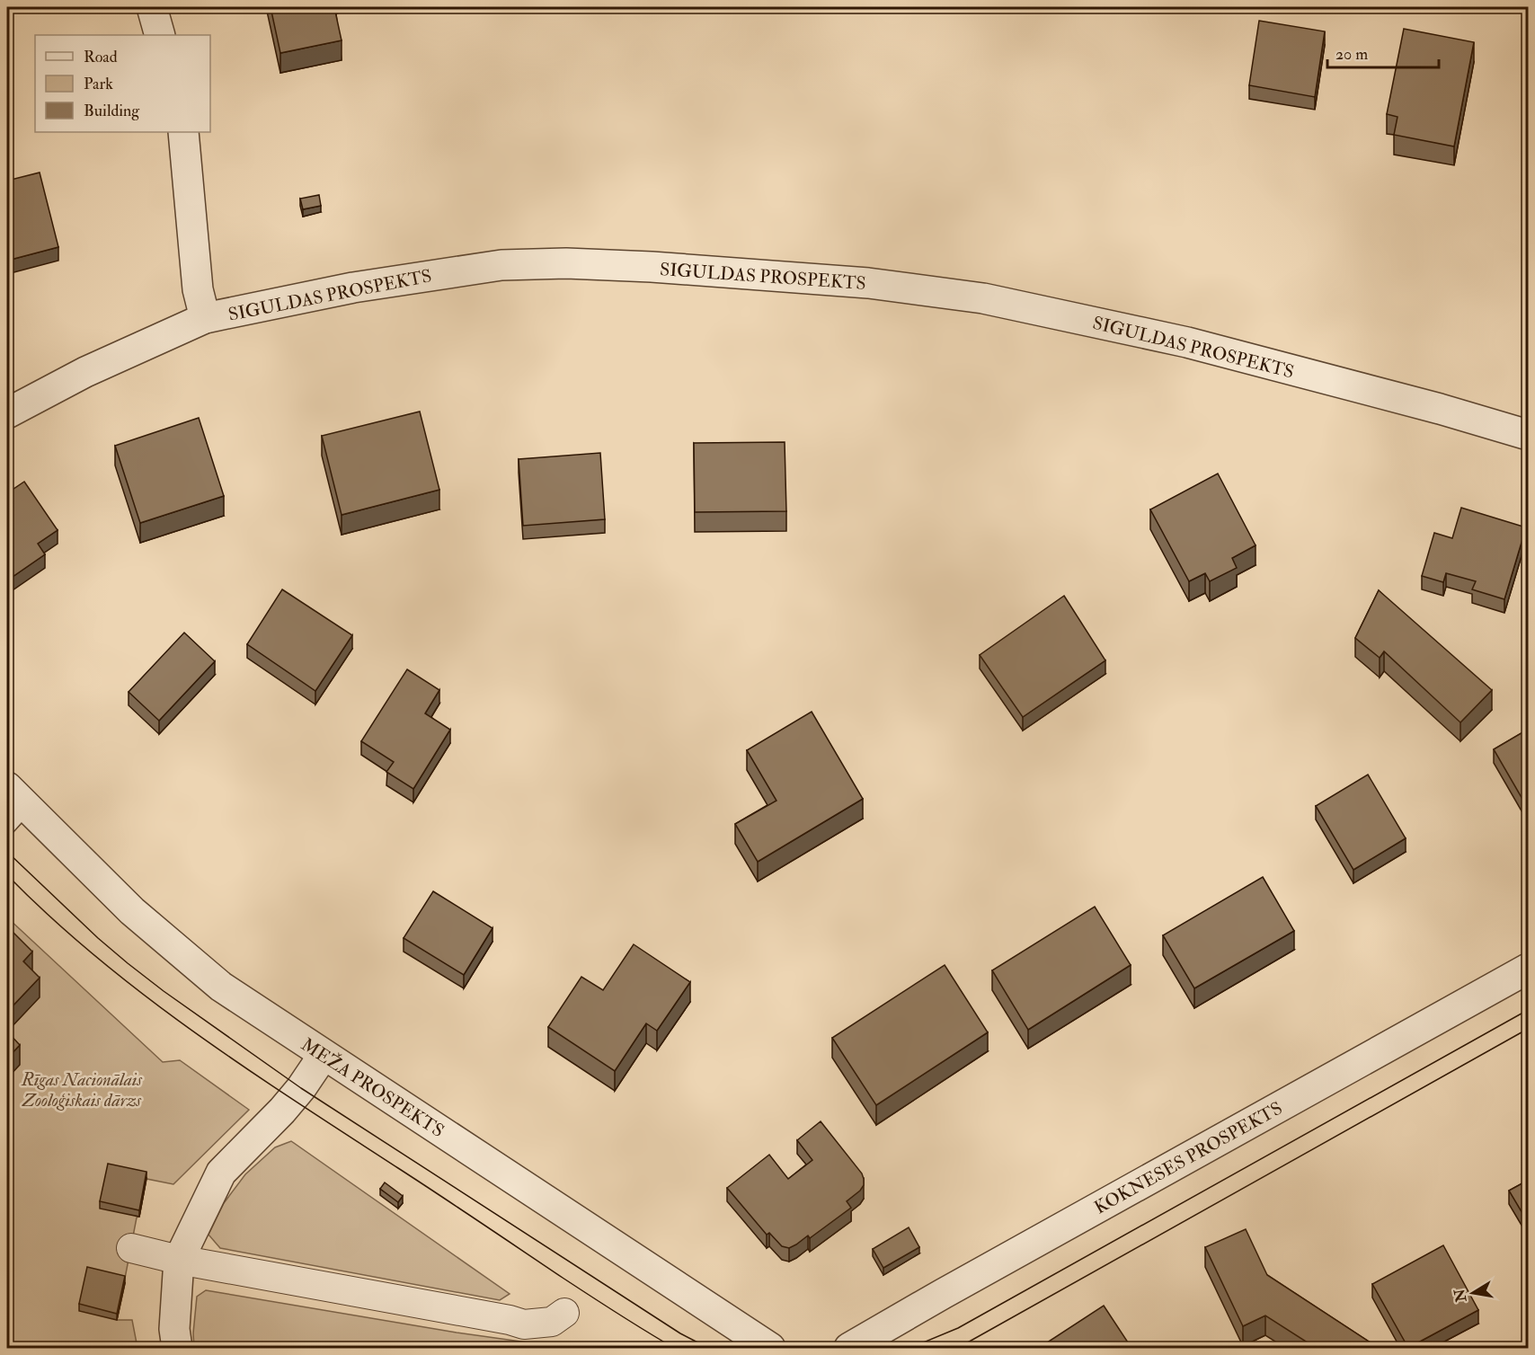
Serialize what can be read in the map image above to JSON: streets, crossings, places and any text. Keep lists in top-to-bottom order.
{
  "streets": {
    "street": ["SIGULDAS PROSPEKTS", "MEŽA PROSPEKTS", "KOKNESES PROSPEKTS"]
  },
  "parks": ["Rīgas Nacionālais Zooloģiskais dārzs"],
  "legend": ["Road", "Park", "Building"],
  "scale_bar": "20 m",
  "north": "left"
}
